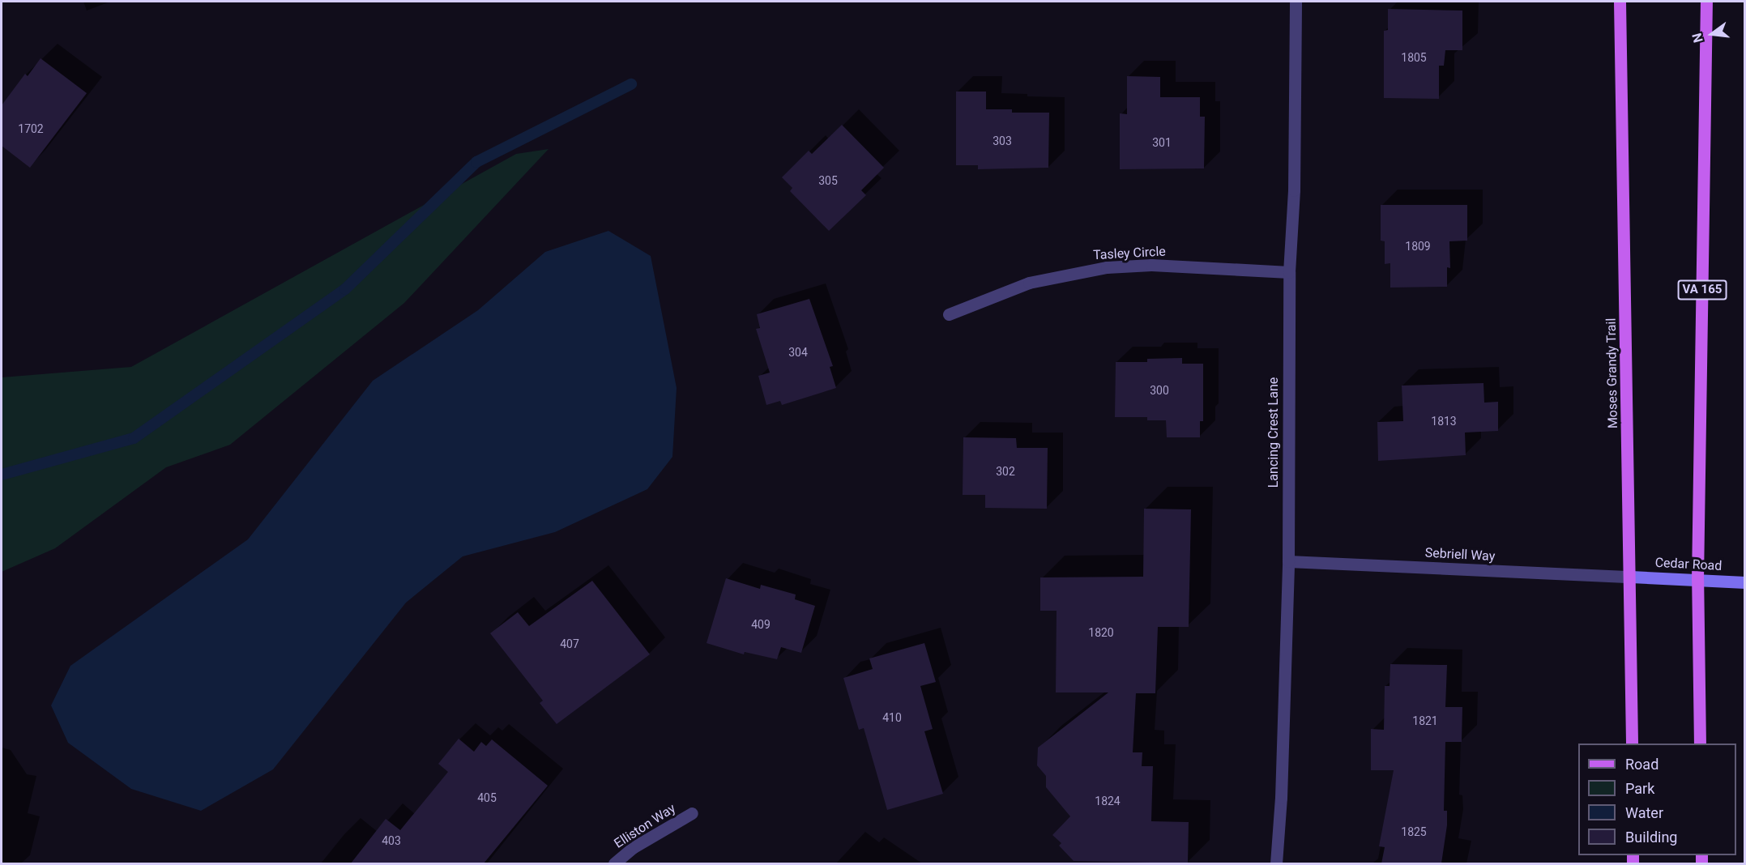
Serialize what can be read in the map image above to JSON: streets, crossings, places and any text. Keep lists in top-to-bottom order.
{
  "streets": {
    "main road": ["VA 165", "Moses Grandy Trail"],
    "street": [
      "Tasley Circle",
      "Lancing Crest Lane",
      "Sebriell Way",
      "Cedar Road",
      "Elliston Way"
    ]
  },
  "crossings": [
    ["Tasley Circle", "Lancing Crest Lane"],
    ["VA 165", "Cedar Road"],
    ["Moses Grandy Trail", "Sebriell Way"],
    ["Moses Grandy Trail", "Cedar Road"],
    ["Lancing Crest Lane", "Sebriell Way"],
    ["Sebriell Way", "Cedar Road"]
  ],
  "house_numbers": [
    "1805",
    "1702",
    "303",
    "301",
    "305",
    "1809",
    "304",
    "300",
    "1813",
    "302",
    "409",
    "1820",
    "407",
    "410",
    "1821",
    "405",
    "1824",
    "1825",
    "403"
  ],
  "legend": [
    "Road",
    "Park",
    "Water",
    "Building"
  ],
  "north": "left"
}
